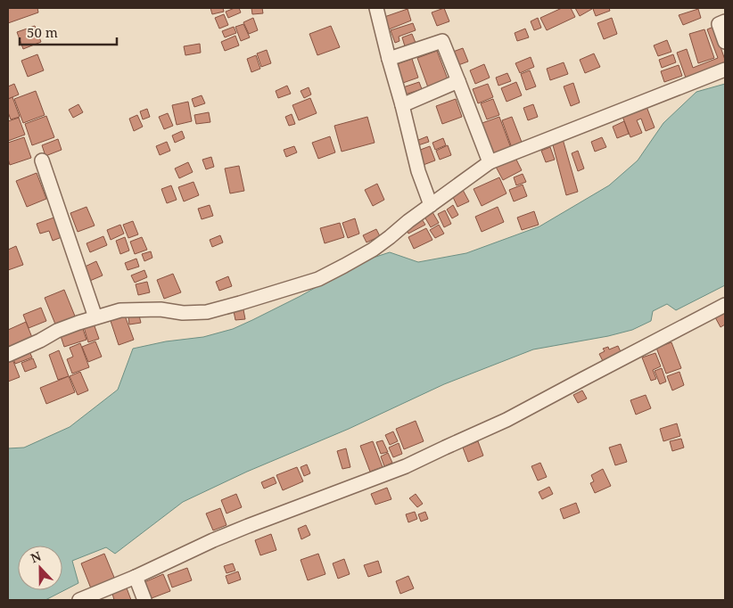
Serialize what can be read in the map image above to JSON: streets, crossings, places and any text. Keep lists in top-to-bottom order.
{
  "scale_bar": "50 m",
  "north": "top"
}
